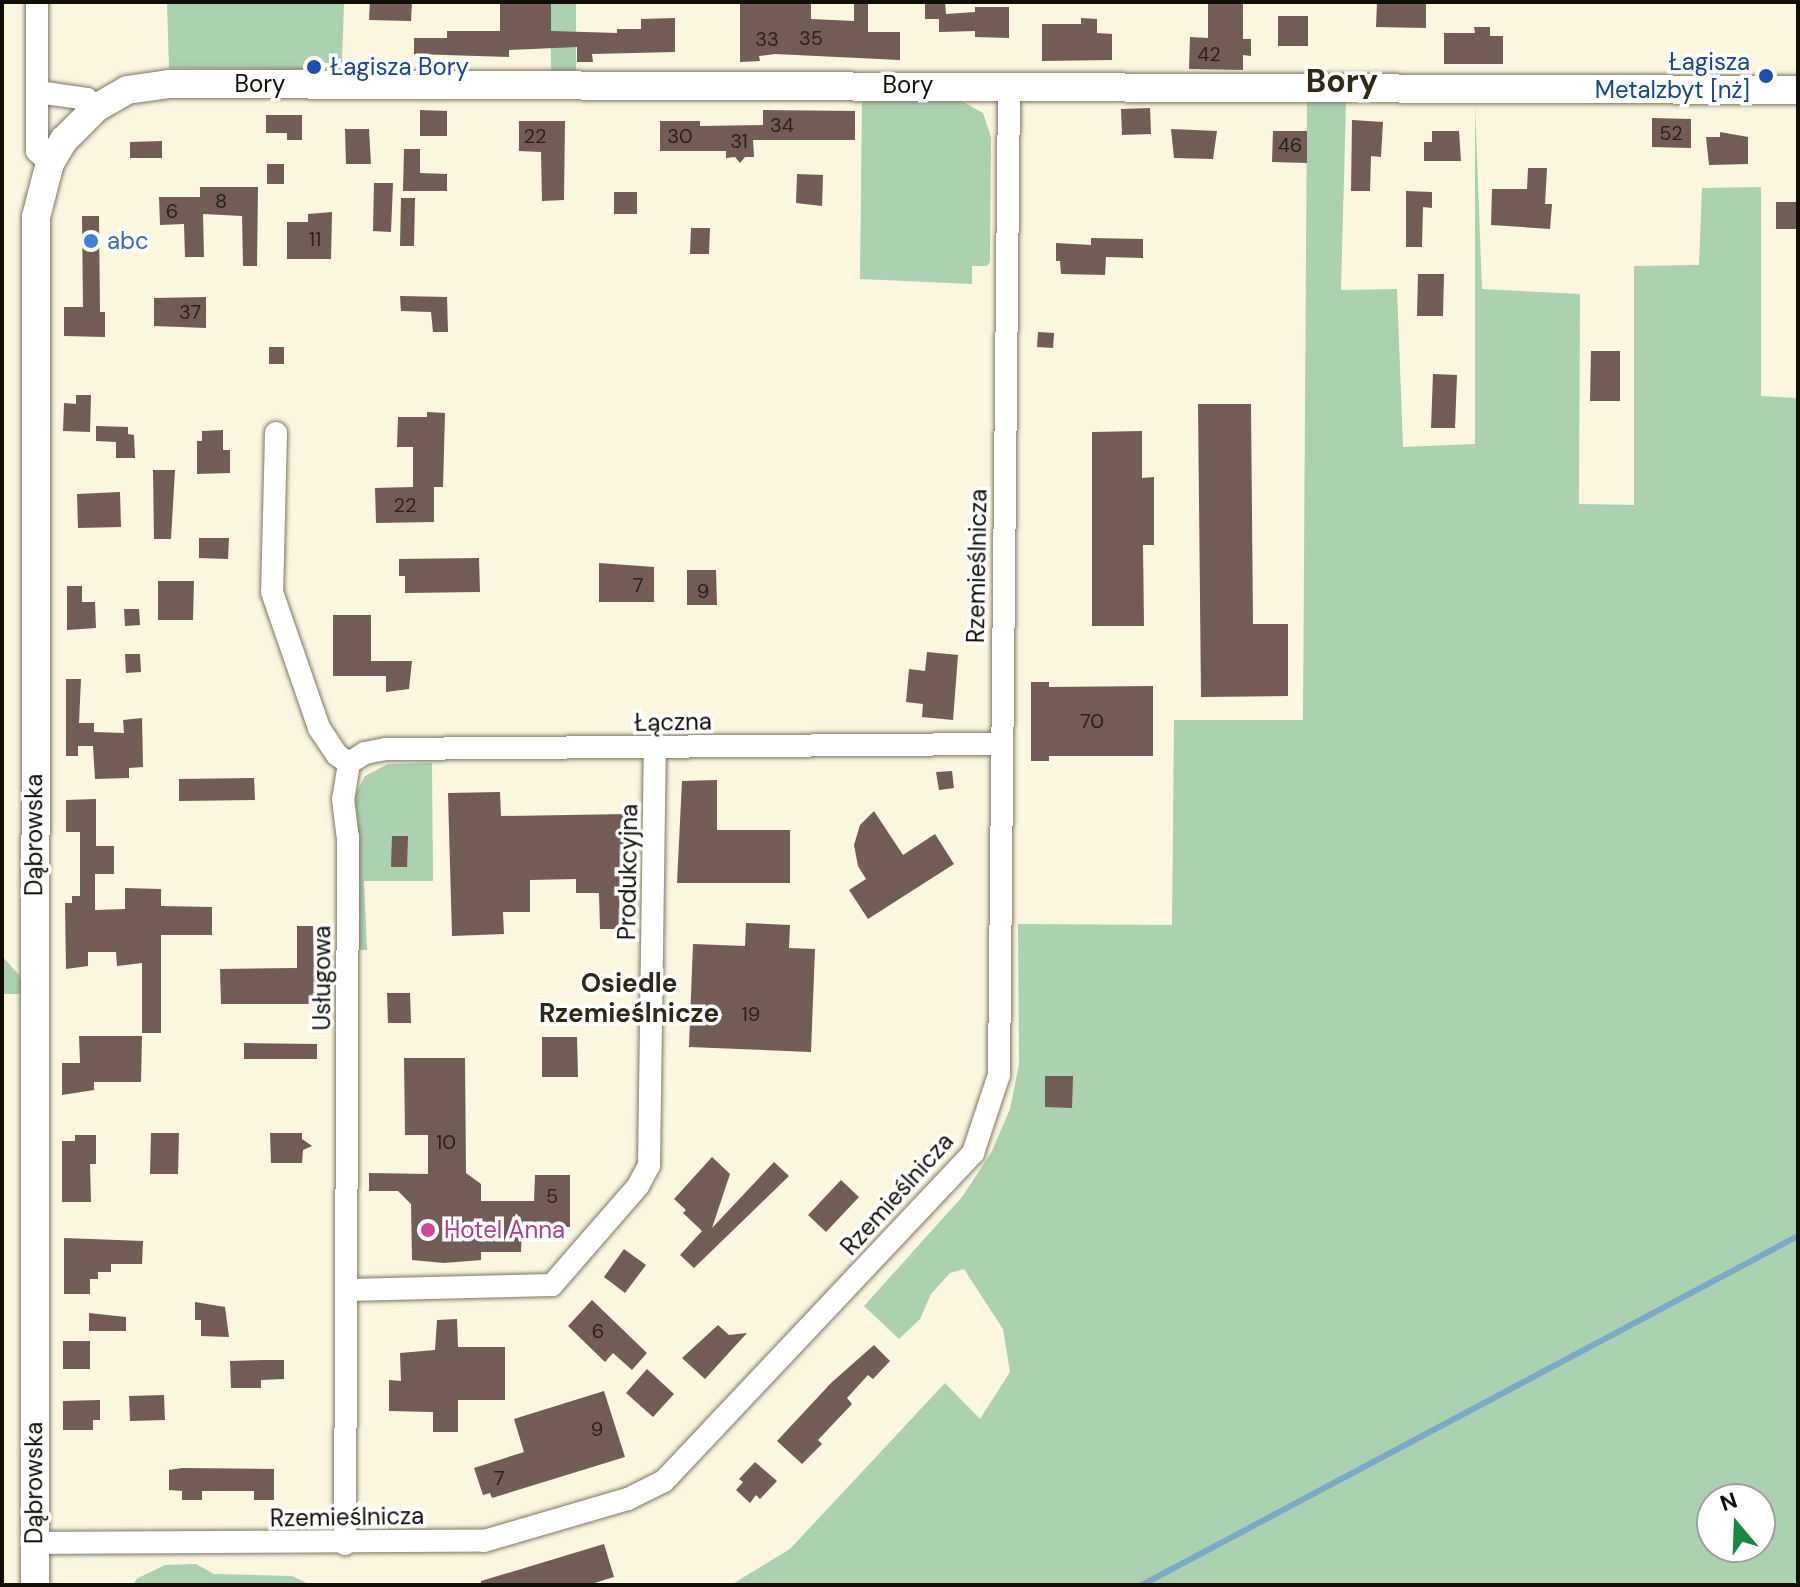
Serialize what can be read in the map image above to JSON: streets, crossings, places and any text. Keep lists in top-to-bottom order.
{
  "streets": {
    "street": [
      "Bory",
      "Rzemieślnicza",
      "Łączna",
      "Dąbrowska",
      "Produkcyjna",
      "Usługowa"
    ]
  },
  "crossings": [
    ["Bory", "Rzemieślnicza"],
    ["Bory", "Dąbrowska"],
    ["Rzemieślnicza", "Łączna"],
    ["Rzemieślnicza", "Dąbrowska"],
    ["Rzemieślnicza", "Usługowa"],
    ["Łączna", "Produkcyjna"],
    ["Łączna", "Usługowa"],
    ["Produkcyjna", "Usługowa"]
  ],
  "districts": ["Bory", "Osiedle Rzemieślnicze"],
  "places": [
    "Łagisza Bory",
    "Łagisza Metalzbyt [nż]",
    "abc",
    "Hotel Anna"
  ],
  "house_numbers": [
    "35",
    "33",
    "42",
    "34",
    "52",
    "22",
    "30",
    "31",
    "46",
    "8",
    "6",
    "11",
    "37",
    "22",
    "7",
    "9",
    "70",
    "19",
    "10",
    "5",
    "6",
    "9",
    "7"
  ],
  "north": "top"
}
